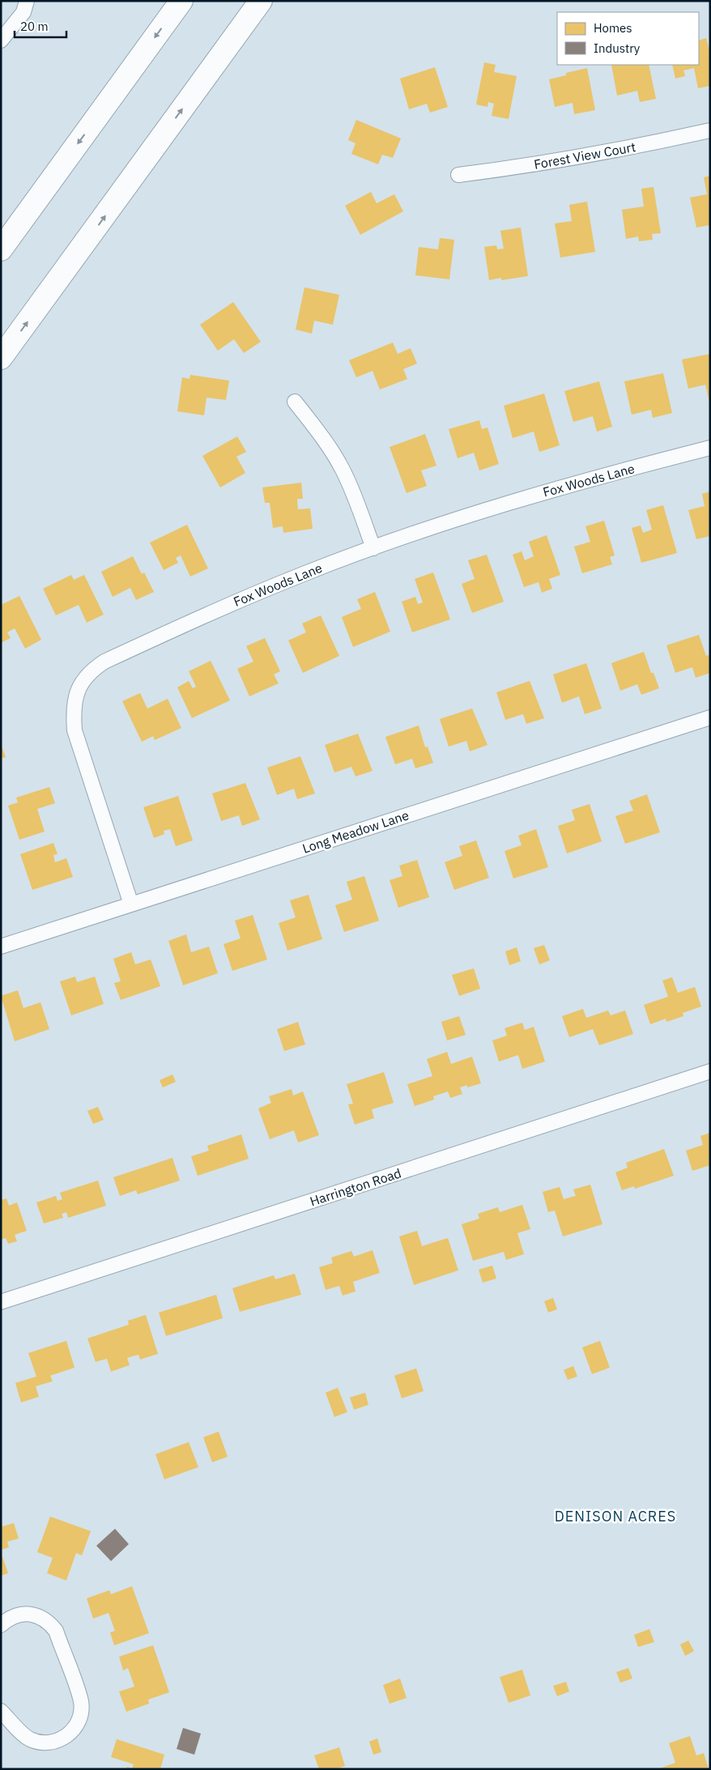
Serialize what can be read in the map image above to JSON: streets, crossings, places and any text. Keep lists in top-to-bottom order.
{
  "streets": {
    "street": [
      "Forest View Court",
      "Fox Woods Lane",
      "Long Meadow Lane",
      "Harrington Road"
    ]
  },
  "crossings": [
    ["Fox Woods Lane", "Long Meadow Lane"]
  ],
  "districts": ["DENISON ACRES"],
  "legend": ["Homes", "Industry"],
  "scale_bar": "20 m"
}
